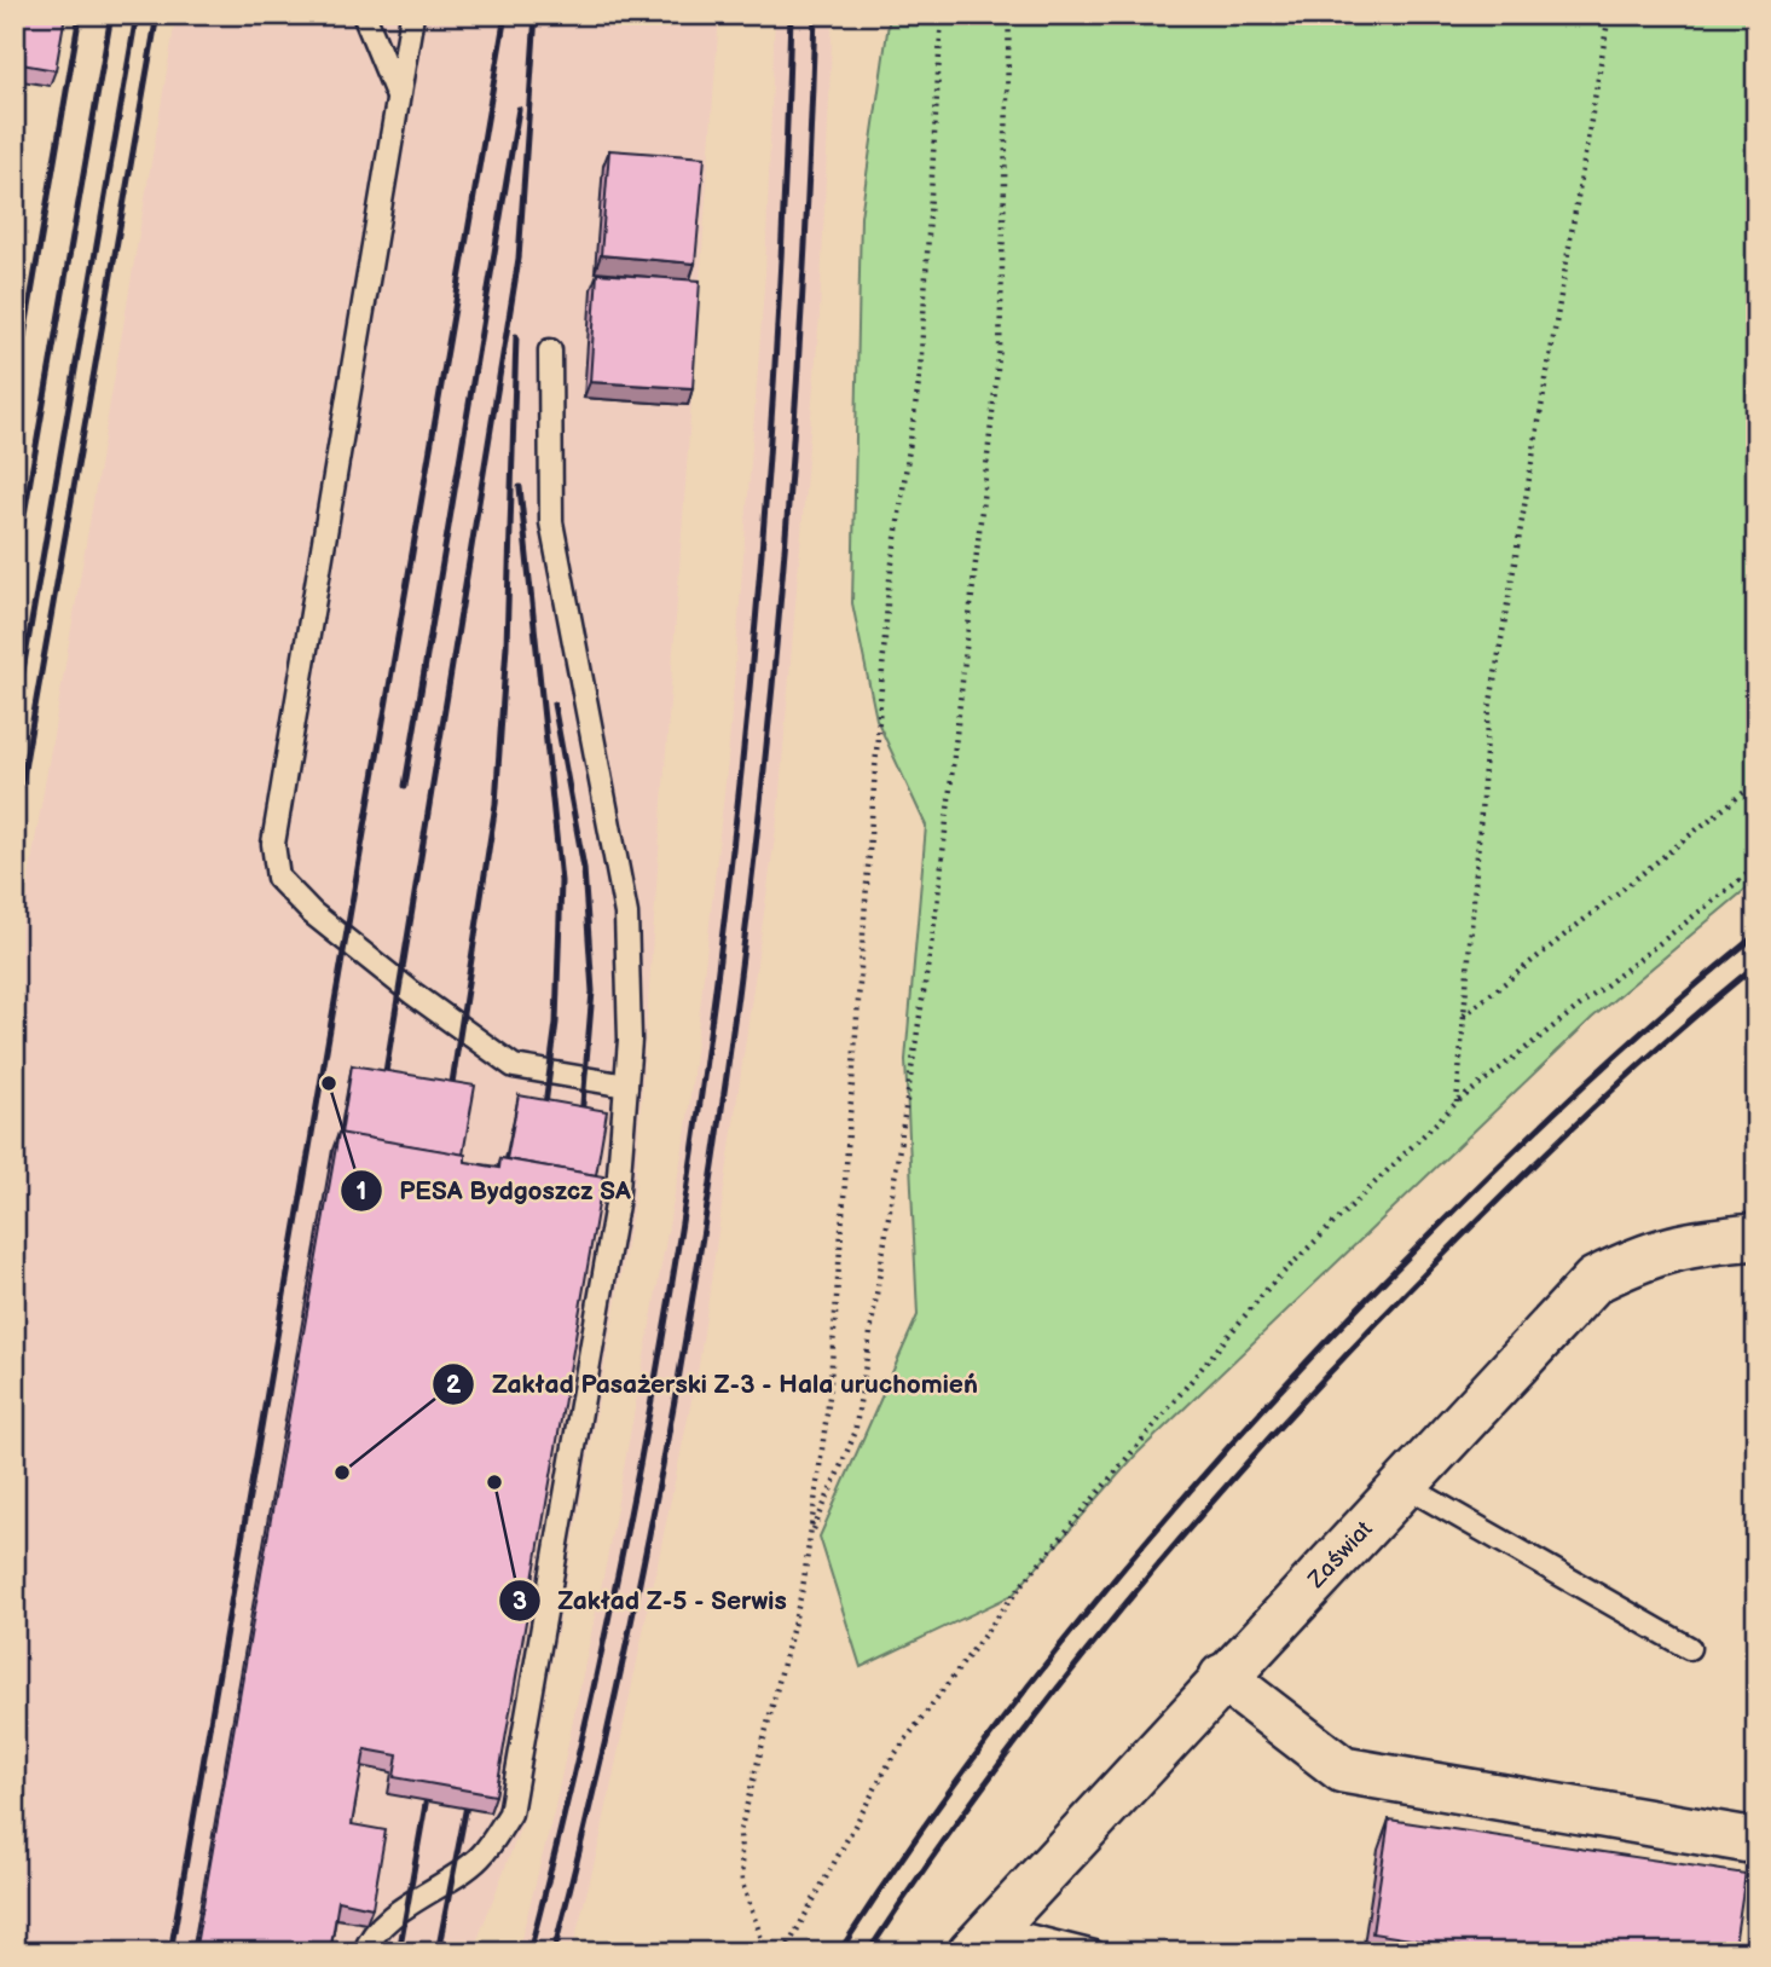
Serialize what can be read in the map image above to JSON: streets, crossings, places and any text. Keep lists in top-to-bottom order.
{
  "streets": {
    "street": ["Zaświat"]
  },
  "places": ["PESA Bydgoszcz SA", "Zakład Pasażerski Z-3 - Hala uruchomień", "Zakład Z-5 - Serwis"]
}
